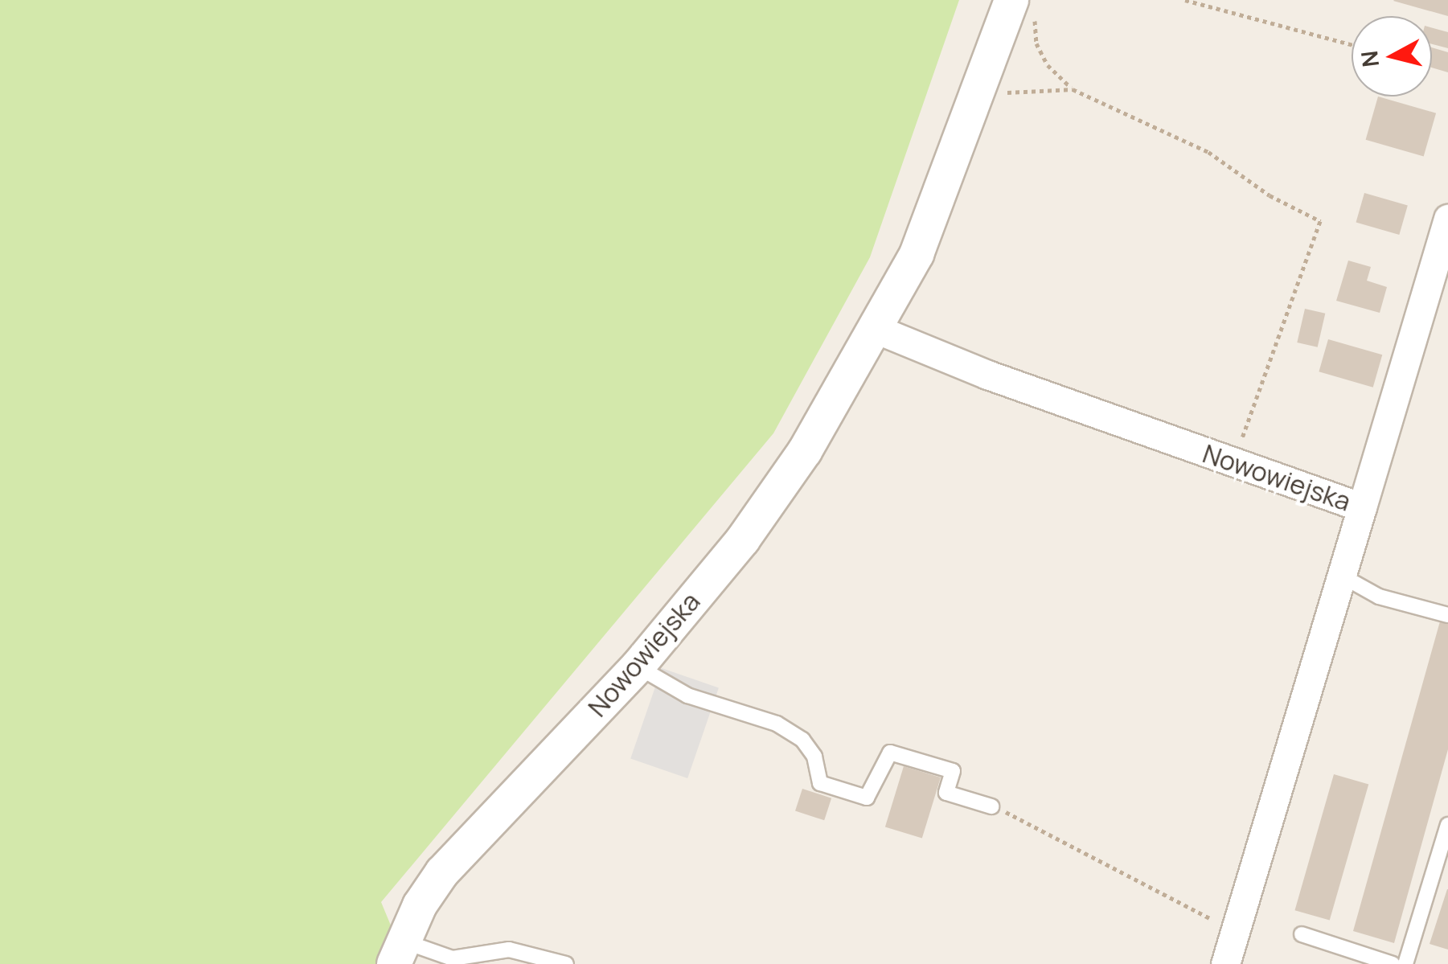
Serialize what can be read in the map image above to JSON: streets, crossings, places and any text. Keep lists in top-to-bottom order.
{
  "streets": {
    "street": ["Nowowiejska"]
  },
  "north": "left"
}
